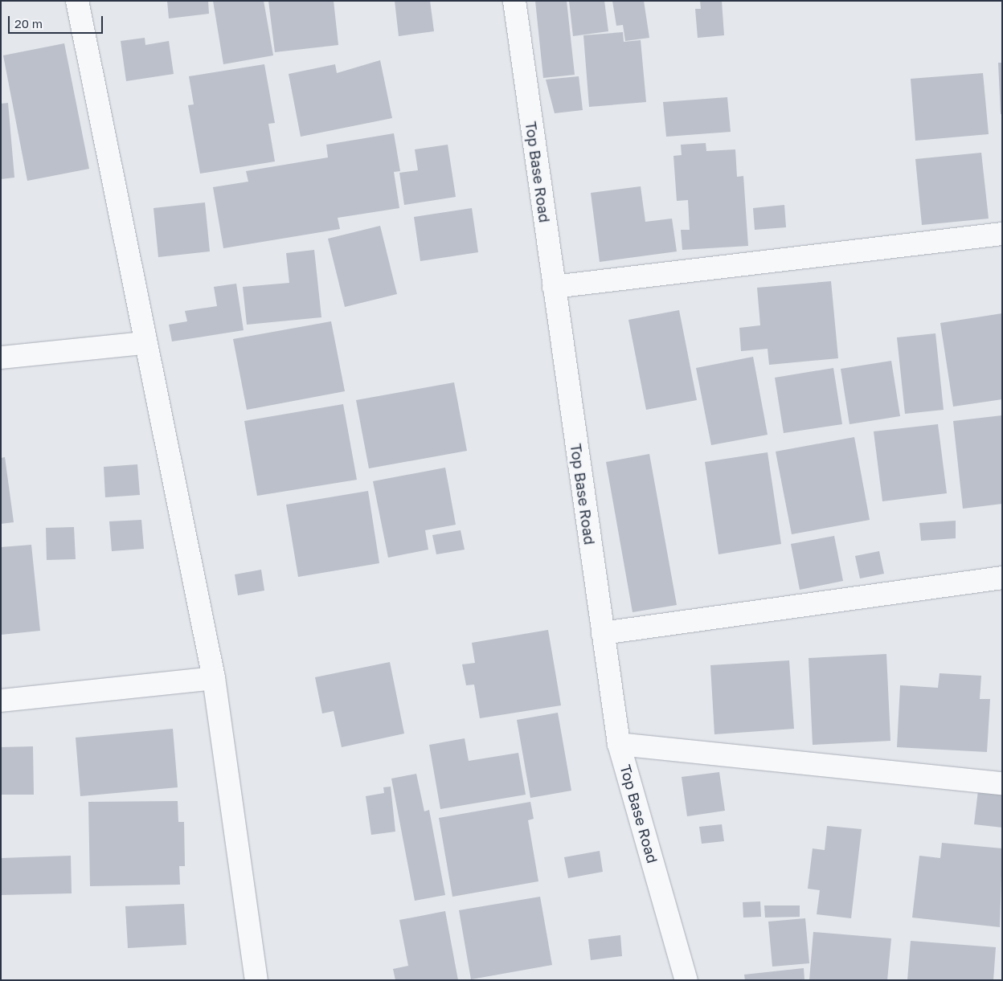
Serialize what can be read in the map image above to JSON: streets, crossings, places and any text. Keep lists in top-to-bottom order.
{
  "streets": {
    "street": ["Top Base Road"]
  },
  "scale_bar": "20 m"
}
